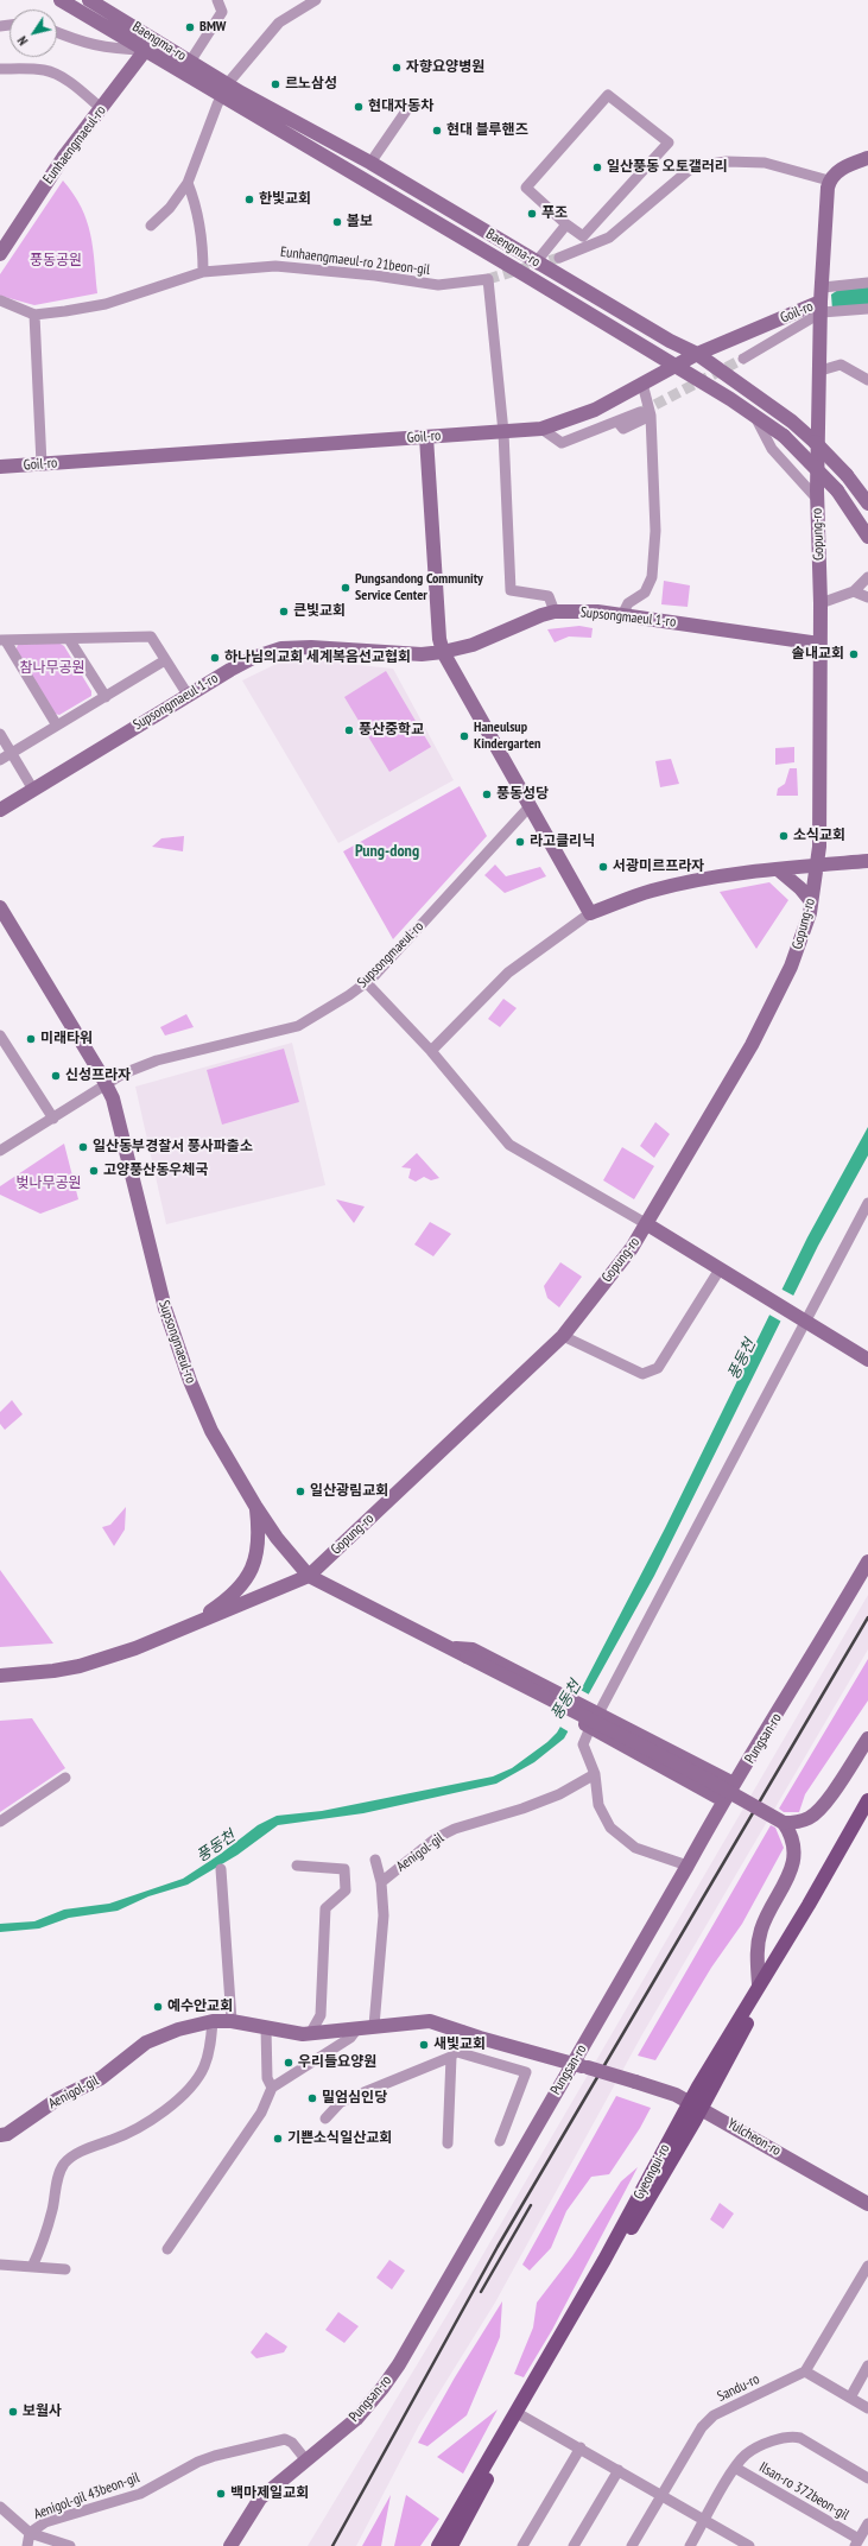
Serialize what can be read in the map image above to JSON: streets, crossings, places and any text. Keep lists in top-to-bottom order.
{
  "streets": {
    "main road": [
      "Baengma-ro",
      "Eunhaengmaeul-ro",
      "Goil-ro",
      "Gopung-ro",
      "Supsongmaeul 1-ro",
      "Supsongmaeul-ro",
      "Pungsan-ro",
      "Aenigol-gil",
      "Yulcheon-ro",
      "Gyeongui-ro"
    ],
    "street": [
      "Eunhaengmaeul-ro 21beon-gil",
      "Sandu-ro",
      "Ilsan-ro 372beon-gil",
      "Aenigol-gil 43beon-gil"
    ]
  },
  "crossings": [
    ["Baengma-ro", "Eunhaengmaeul-ro"],
    ["Baengma-ro", "Goil-ro"],
    ["Eunhaengmaeul-ro 21beon-gil", "Goil-ro"],
    ["Goil-ro", "Gopung-ro"],
    ["Gopung-ro", "Supsongmaeul 1-ro"],
    ["Gopung-ro", "Supsongmaeul-ro"],
    ["Pungsan-ro", "Aenigol-gil"],
    ["Pungsan-ro", "Yulcheon-ro"],
    ["Pungsan-ro", "Aenigol-gil 43beon-gil"],
    ["Aenigol-gil", "Yulcheon-ro"],
    ["Yulcheon-ro", "Gyeongui-ro"]
  ],
  "districts": ["Pung-dong"],
  "water": ["풍동천"],
  "parks": ["풍동공원", "참나무공원", "벚나무공원"],
  "places": [
    "BMW",
    "자향요양병원",
    "르노삼성",
    "현대자동차",
    "현대 블루핸즈",
    "일산풍동 오토갤러리",
    "한빛교회",
    "푸조",
    "볼보",
    "Pungsandong Community Service Center",
    "큰빛교회",
    "솔내교회",
    "하나님의교회 세계복음선교협회",
    "풍산중학교",
    "Haneulsup Kindergarten",
    "풍동성당",
    "소식교회",
    "라고클리닉",
    "서광미르프라자",
    "미래타워",
    "신성프라자",
    "일산동부경찰서 풍사파출소",
    "고양풍산동우체국",
    "일산광림교회",
    "예수안교회",
    "새빛교회",
    "우리들요양원",
    "밀엄심인당",
    "기쁜소식일산교회",
    "보월사",
    "백마제일교회"
  ],
  "north": "bottom left"
}
